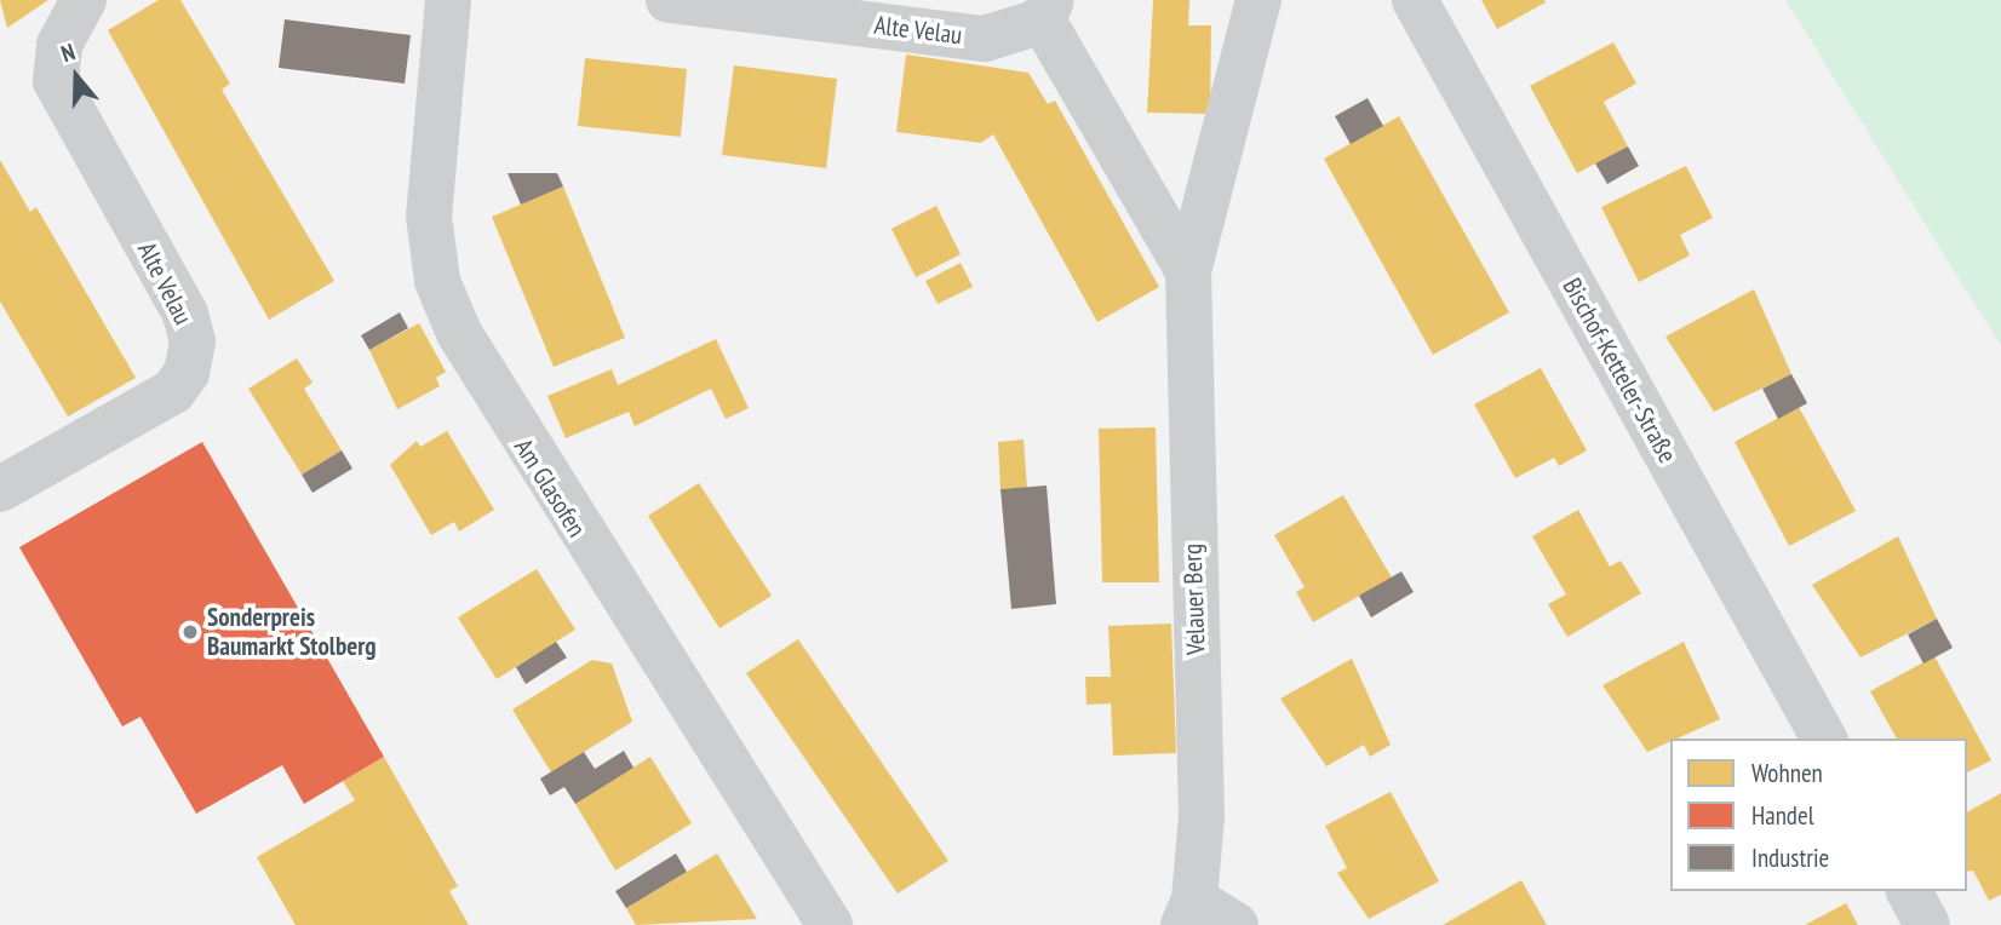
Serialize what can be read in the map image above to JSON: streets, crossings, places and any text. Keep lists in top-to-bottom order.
{
  "streets": {
    "street": [
      "Alte Velau",
      "Bischof-Ketteler-Straße",
      "Am Glasofen",
      "Velauer Berg"
    ]
  },
  "crossings": [
    ["Alte Velau", "Velauer Berg"]
  ],
  "places": ["Sonderpreis Baumarkt Stolberg"],
  "legend": ["Wohnen", "Handel", "Industrie"],
  "north": "top"
}
